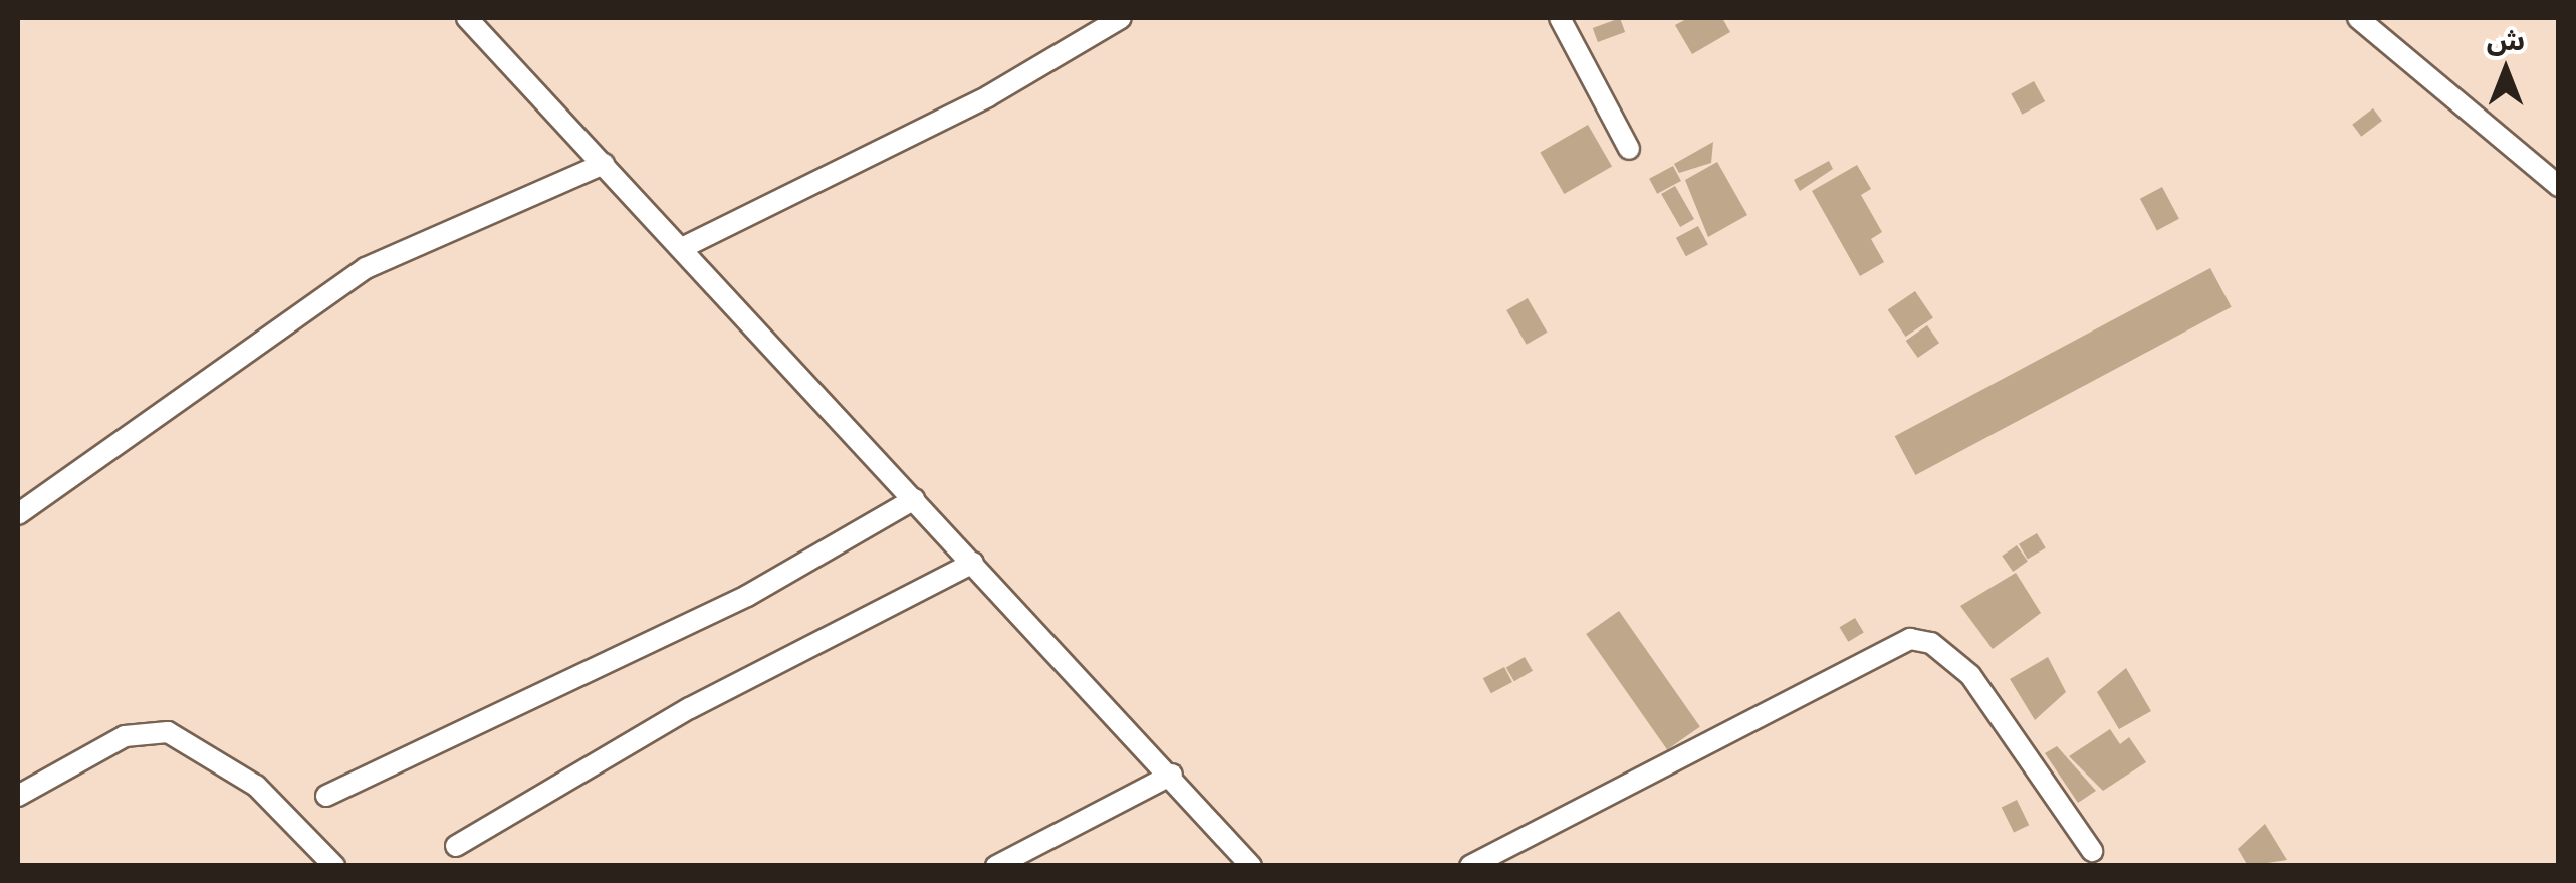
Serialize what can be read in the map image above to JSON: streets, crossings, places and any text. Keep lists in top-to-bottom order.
{
  "north": "top"
}
